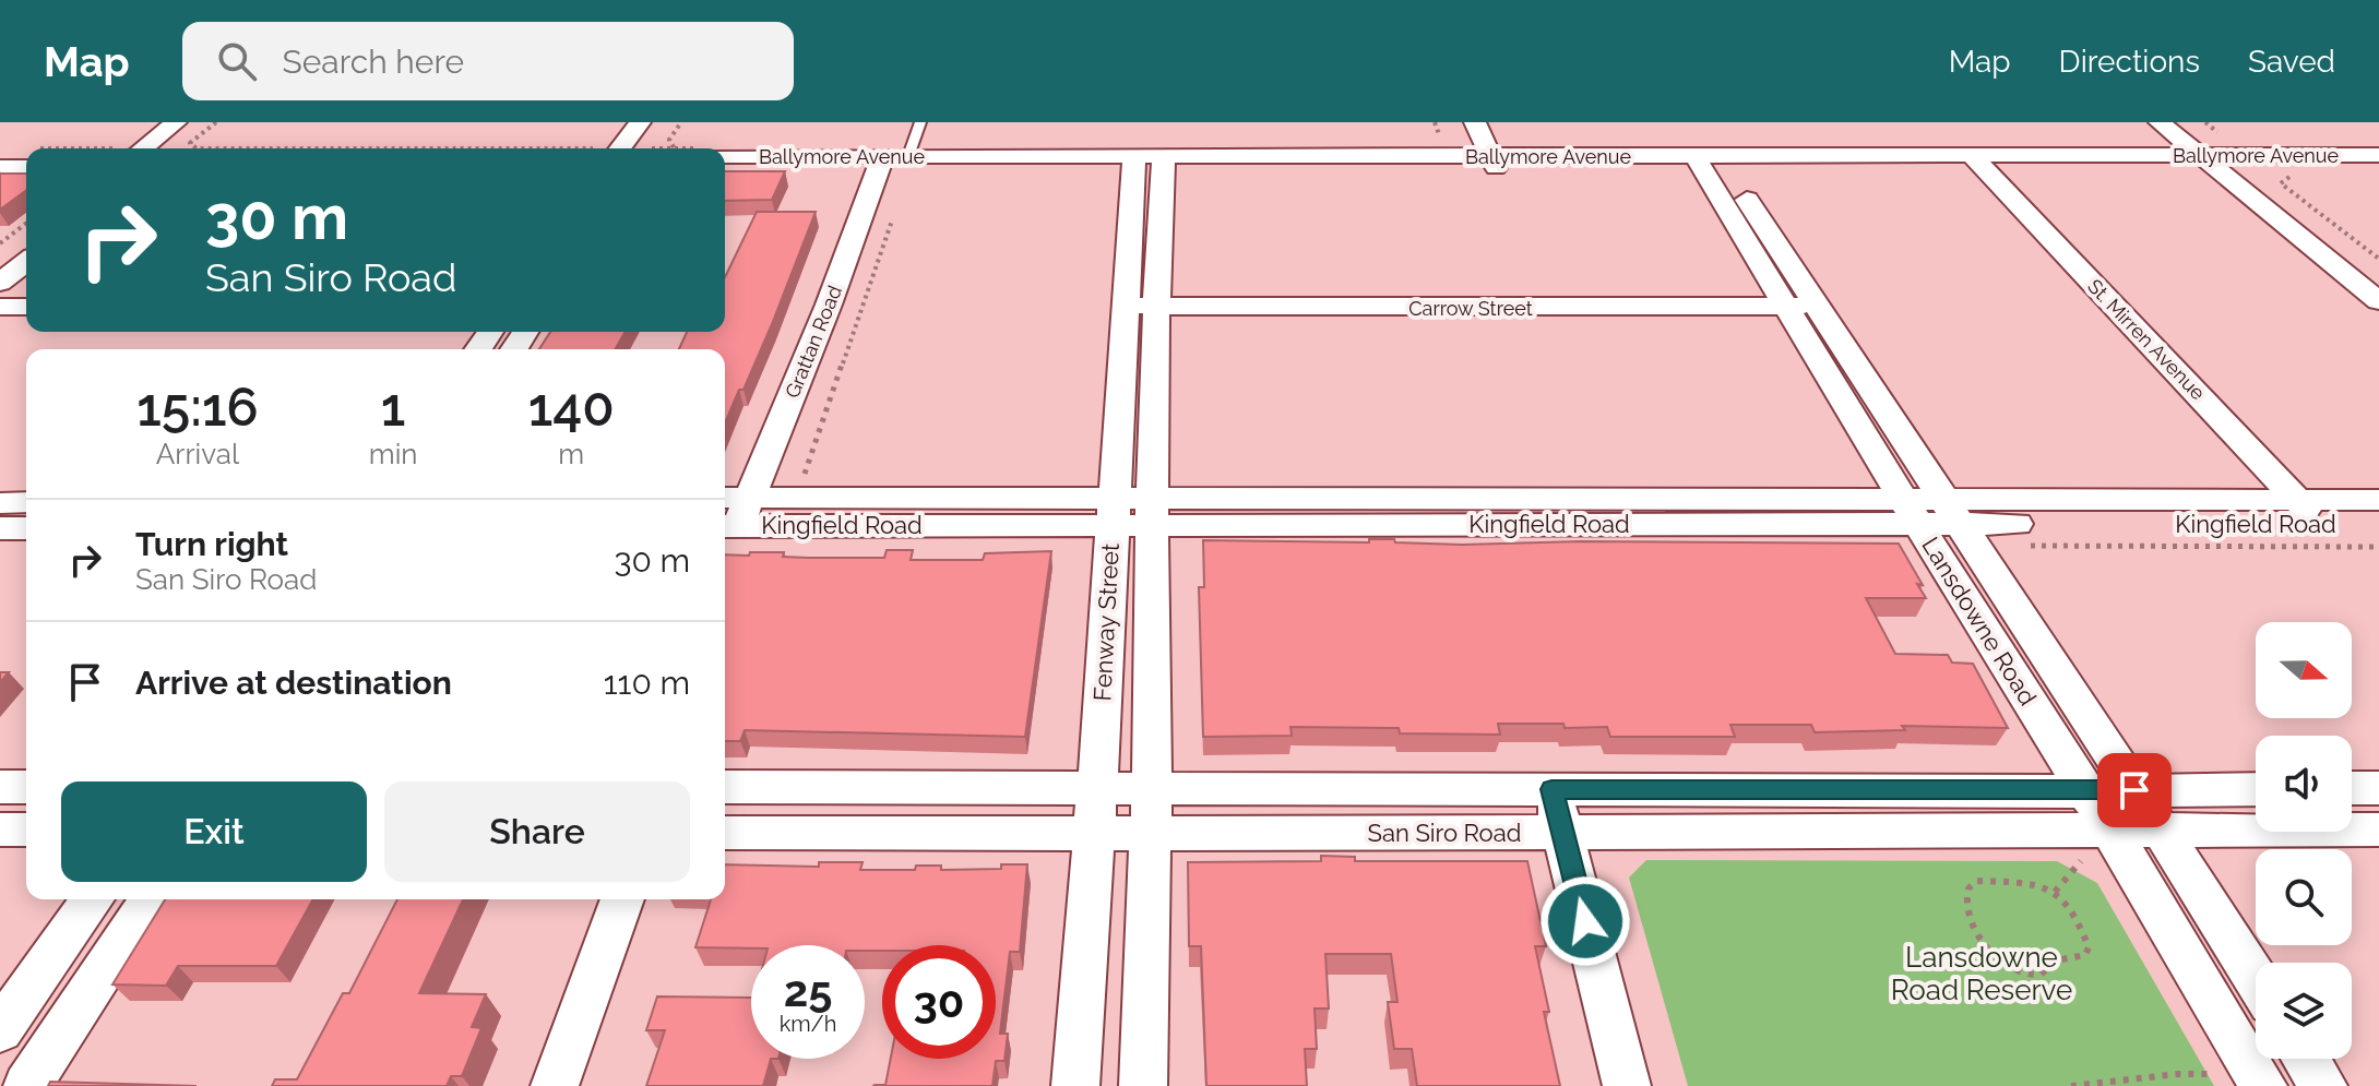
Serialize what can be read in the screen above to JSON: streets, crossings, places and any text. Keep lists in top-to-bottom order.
{
  "streets": {
    "street": [
      "Ballymore Avenue",
      "Carrow Street",
      "St. Mirren Avenue",
      "Grattan Road",
      "Kingfield Road",
      "Lansdowne Road",
      "Fenway Street",
      "San Siro Road"
    ]
  },
  "crossings": [
    ["Ballymore Avenue", "St. Mirren Avenue"],
    ["Ballymore Avenue", "Grattan Road"],
    ["Ballymore Avenue", "Lansdowne Road"],
    ["Ballymore Avenue", "Fenway Street"],
    ["Carrow Street", "Lansdowne Road"],
    ["Carrow Street", "Fenway Street"],
    ["St. Mirren Avenue", "Kingfield Road"],
    ["Grattan Road", "Kingfield Road"],
    ["Kingfield Road", "Lansdowne Road"],
    ["Kingfield Road", "Fenway Street"],
    ["Lansdowne Road", "San Siro Road"],
    ["Fenway Street", "San Siro Road"]
  ],
  "parks": ["Lansdowne Road Reserve"],
  "north": "right",
  "page": {
    "header": "Map",
    "search": "Search here",
    "nav": ["Map", "Directions", "Saved"],
    "turn": ["30 m", "San Siro Road"],
    "eta": [
      "15:16",
      "Arrival",
      "1",
      "min",
      "140",
      "m"
    ],
    "list": [
      {
        "name": "Turn right",
        "note": "San Siro Road",
        "value": "30 m"
      },
      {
        "name": "Arrive at destination",
        "value": "110 m"
      }
    ],
    "buttons": ["Exit", "Share"],
    "speed": "25 km/h",
    "limit": "30"
  }
}
